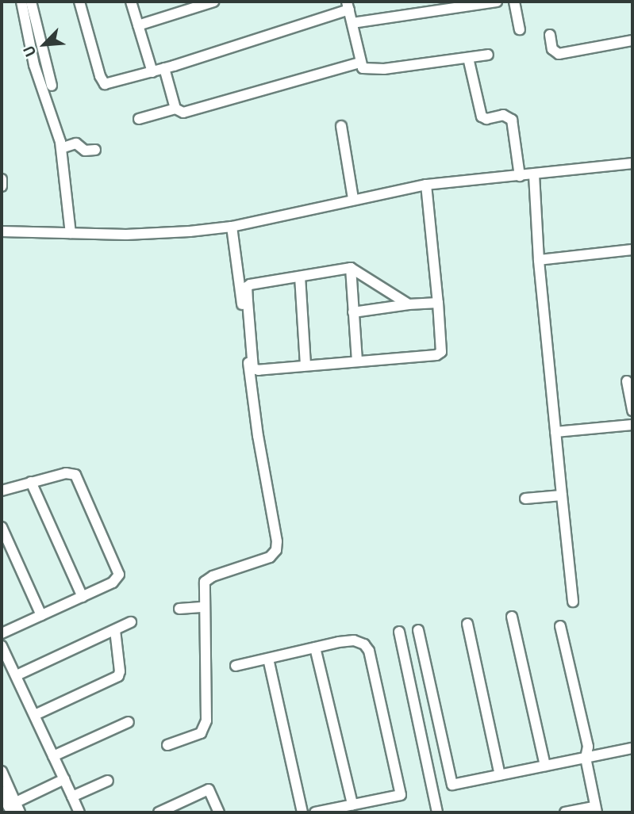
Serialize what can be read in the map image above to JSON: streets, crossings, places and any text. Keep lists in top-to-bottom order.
{
  "north": "bottom left"
}
